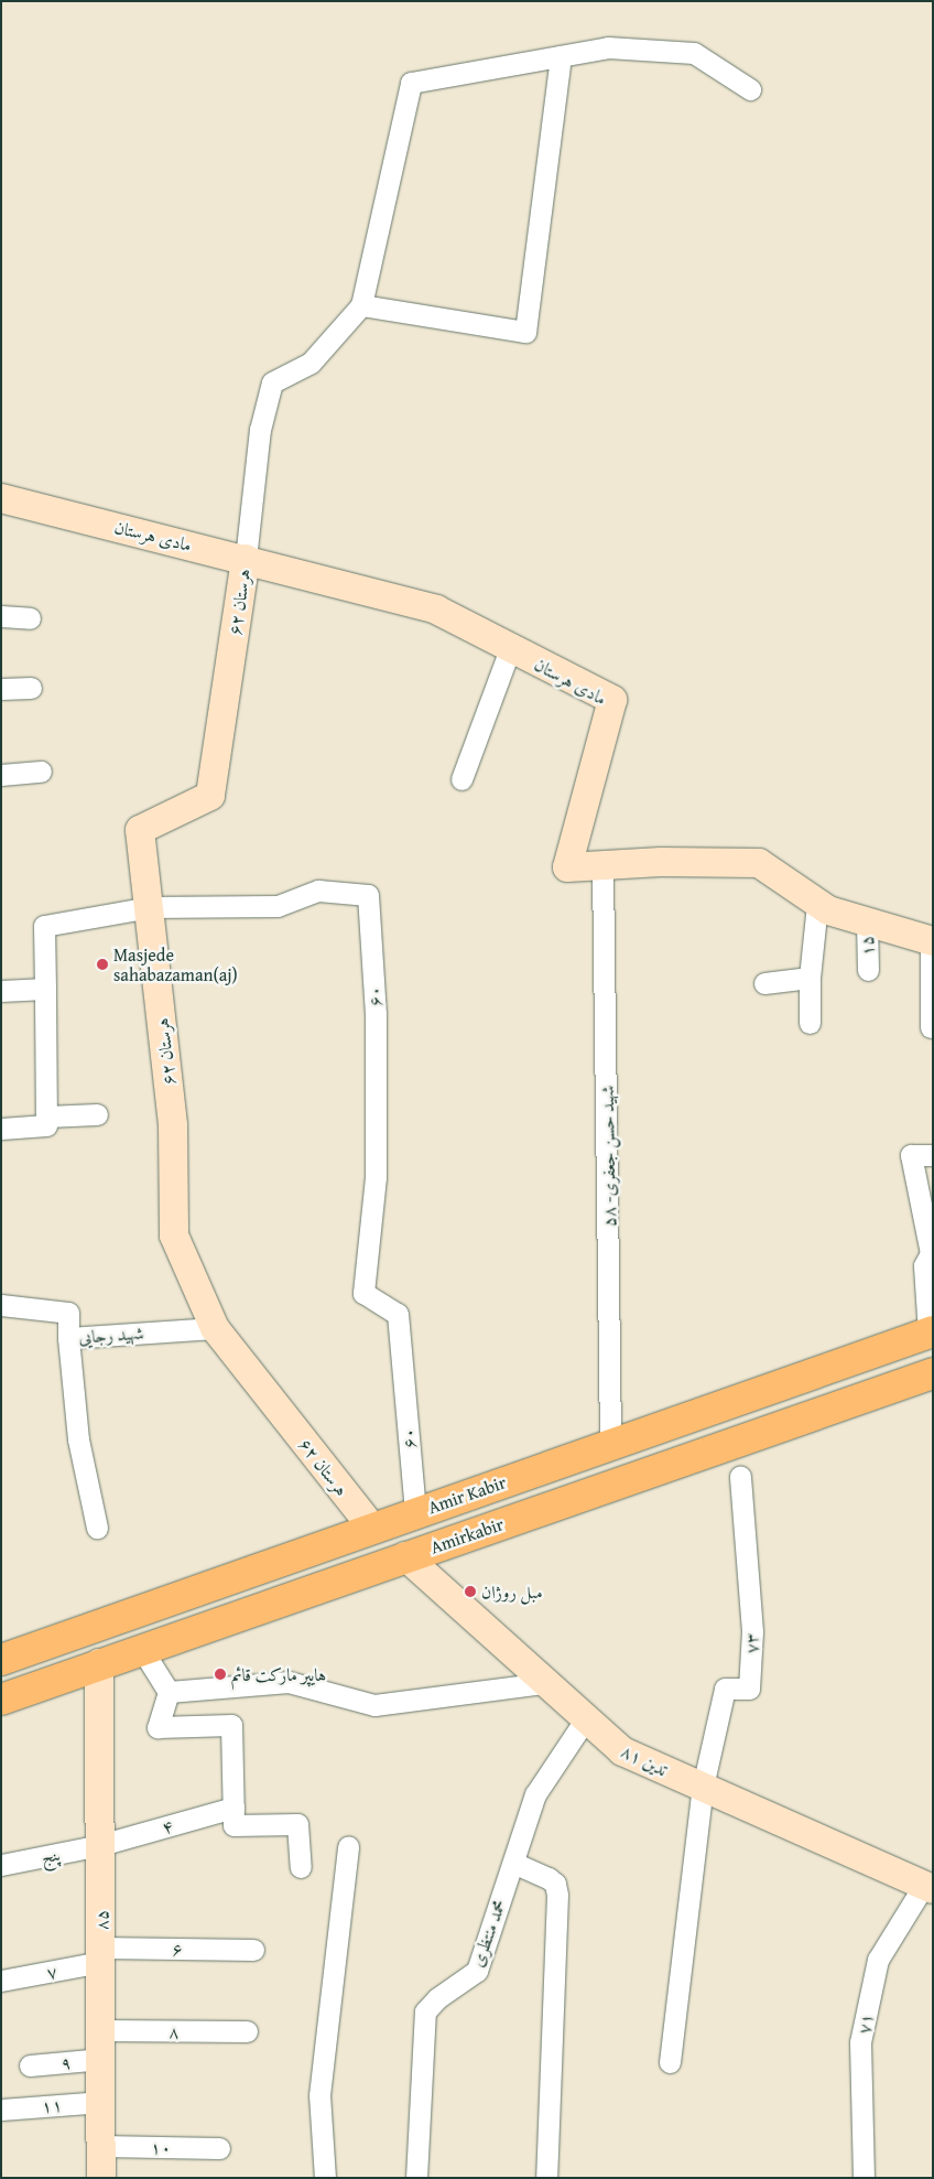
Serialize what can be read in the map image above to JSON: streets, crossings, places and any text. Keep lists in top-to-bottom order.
{
  "streets": {
    "main road": ["Amir Kabir", "Amirkabir"],
    "street": [
      "مادی هرستان",
      "هرستان ۶۲",
      "۱۵",
      "۶۰",
      "شهید حسن جعفری- ۵۸",
      "شهید رجایی",
      "۷۳",
      "تدین ۸۱",
      "۴",
      "پنج",
      "۸۵",
      "محمد منتظری",
      "۶",
      "۷",
      "۷۱",
      "۸",
      "۹",
      "۱۱",
      "۱۰"
    ]
  },
  "crossings": [
    ["مادی هرستان", "هرستان ۶۲"],
    ["مادی هرستان", "۱۵"],
    ["مادی هرستان", "شهید حسن جعفری- ۵۸"],
    ["هرستان ۶۲", "۶۰"],
    ["هرستان ۶۲", "شهید رجایی"],
    ["هرستان ۶۲", "Amir Kabir"],
    ["۶۰", "Amir Kabir"],
    ["شهید حسن جعفری- ۵۸", "Amir Kabir"],
    ["Amirkabir", "تدین ۸۱"],
    ["Amirkabir", "۸۵"],
    ["۷۳", "تدین ۸۱"],
    ["تدین ۸۱", "محمد منتظری"],
    ["تدین ۸۱", "۷۱"],
    ["۴", "پنج"],
    ["۴", "۸۵"],
    ["پنج", "۸۵"],
    ["۸۵", "۶"],
    ["۸۵", "۷"],
    ["۸۵", "۸"],
    ["۸۵", "۹"],
    ["۸۵", "۱۱"],
    ["۸۵", "۱۰"],
    ["۶", "۷"]
  ],
  "places": ["Masjede sahabazaman(aj)", "مبل روژان", "هایپر مارکت قائم"]
}
